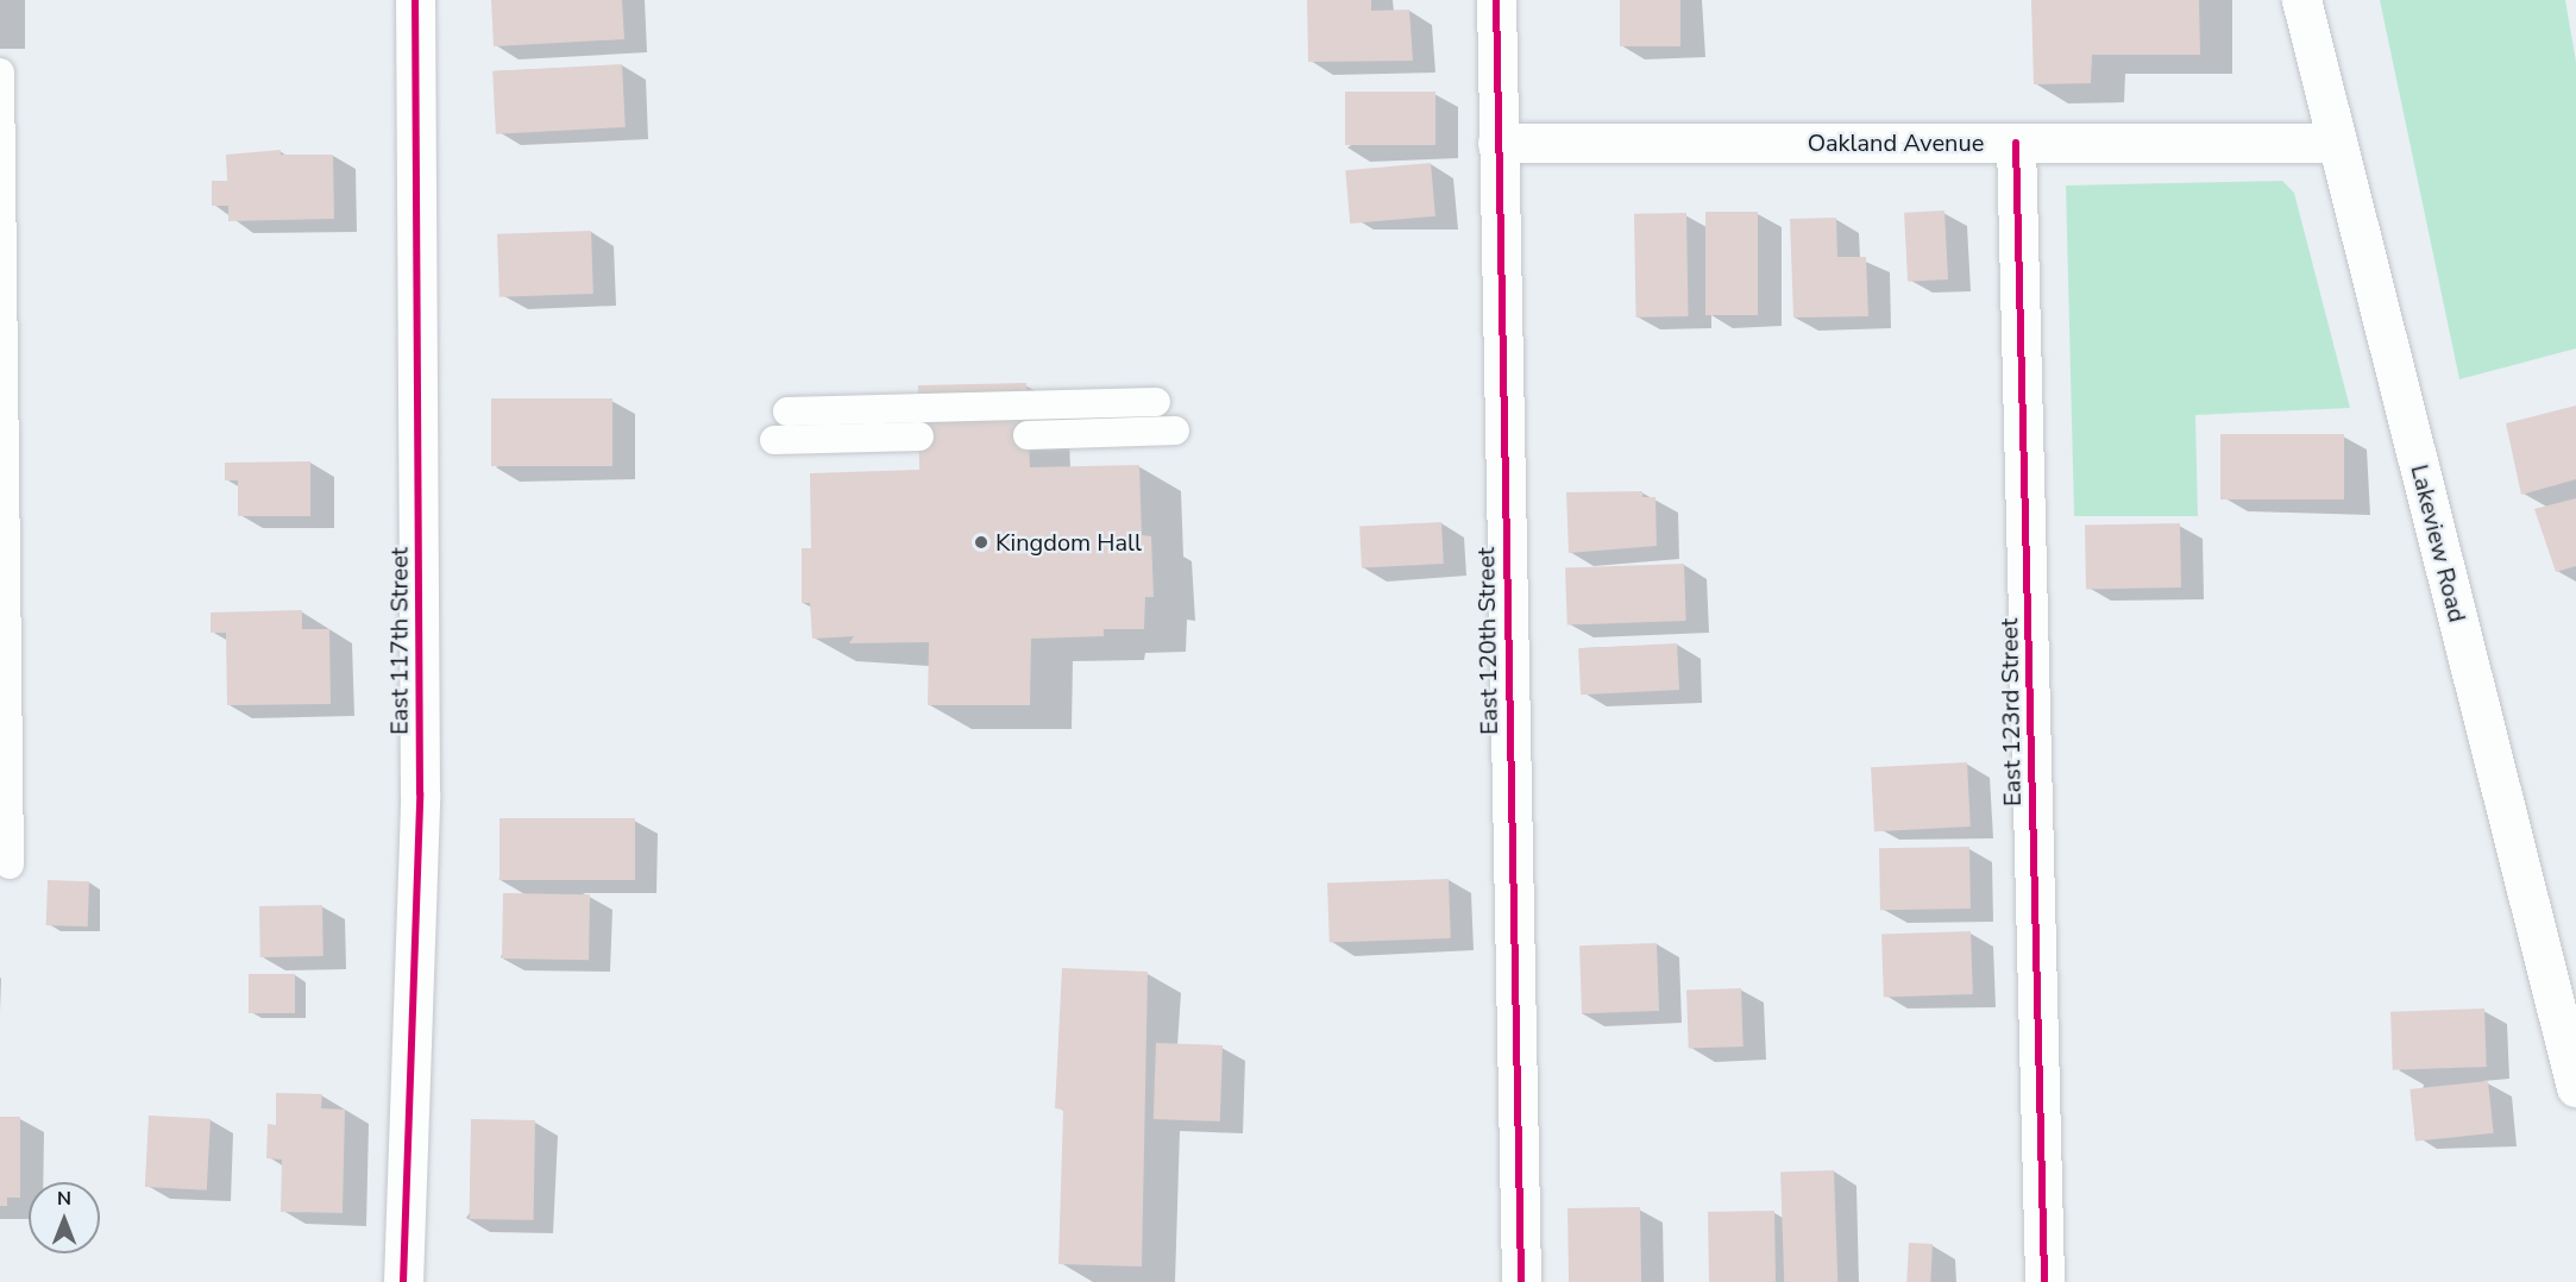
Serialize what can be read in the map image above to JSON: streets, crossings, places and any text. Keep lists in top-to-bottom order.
{
  "streets": {
    "street": [
      "Oakland Avenue",
      "Lakeview Road",
      "East 117th Street",
      "East 120th Street",
      "East 123rd Street"
    ]
  },
  "crossings": [
    ["Oakland Avenue", "Lakeview Road"],
    ["Oakland Avenue", "East 120th Street"],
    ["Oakland Avenue", "East 123rd Street"]
  ],
  "places": ["Kingdom Hall"],
  "north": "top"
}
